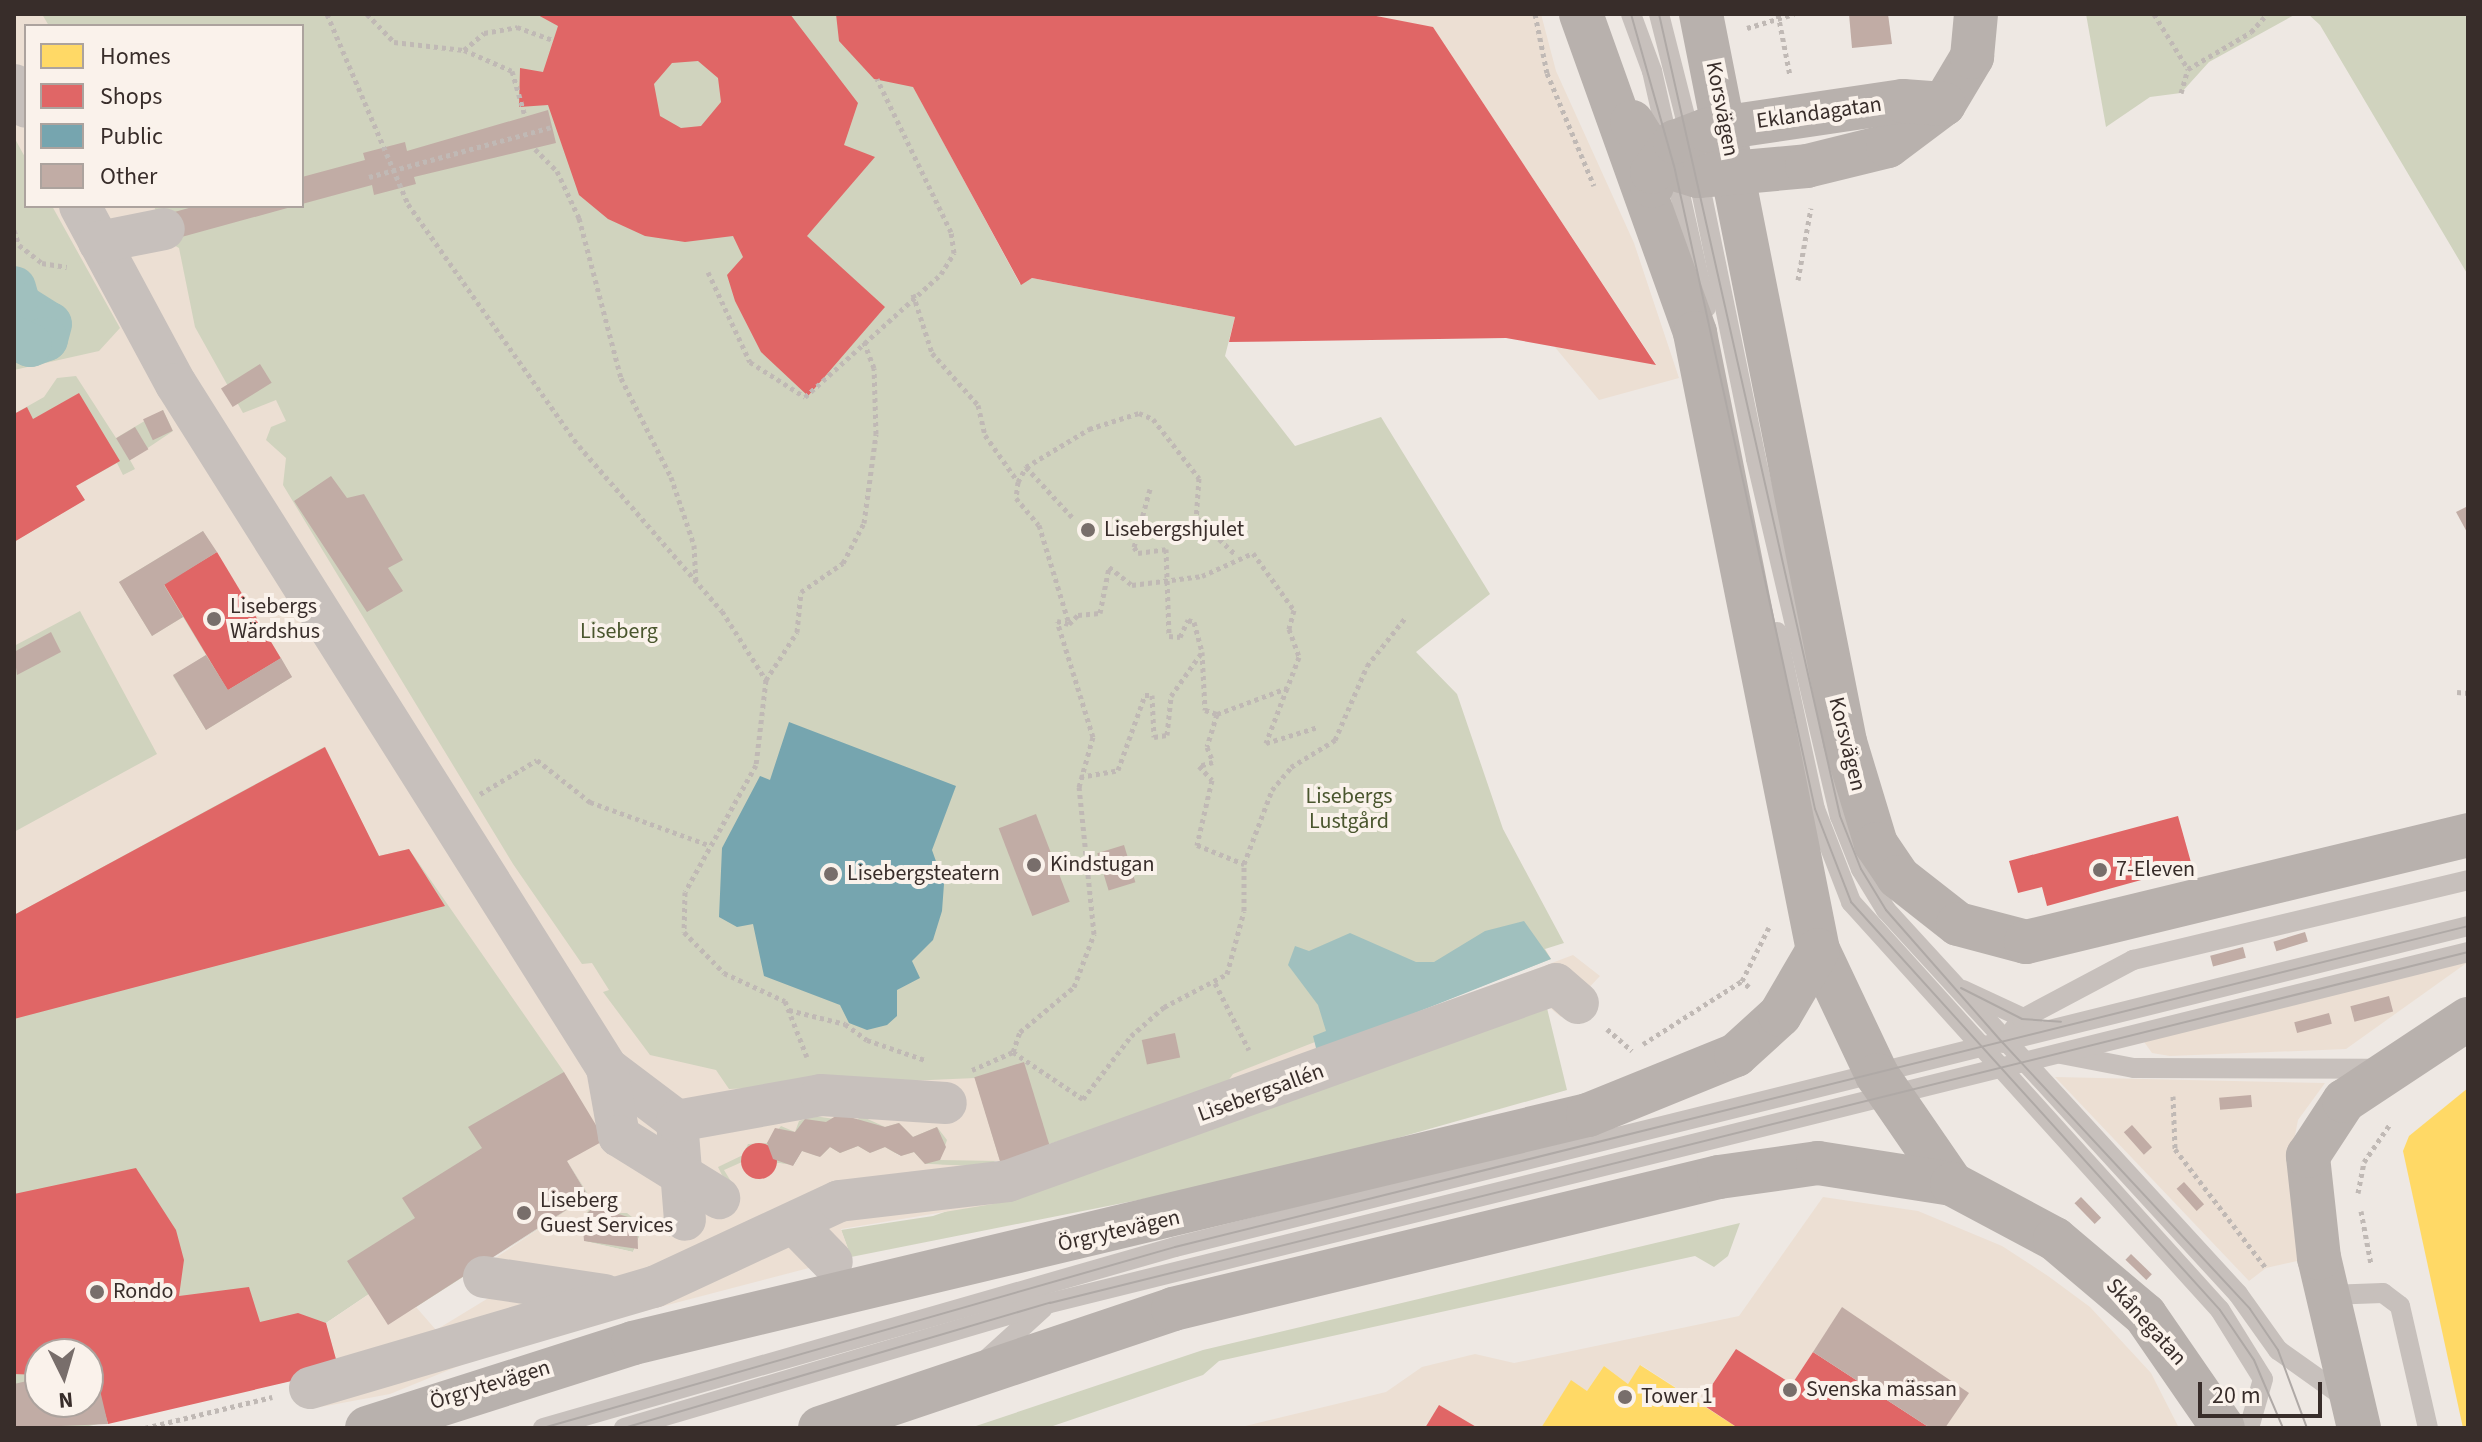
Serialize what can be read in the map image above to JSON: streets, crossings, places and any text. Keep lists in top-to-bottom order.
{
  "streets": {
    "main road": [
      "Korsvägen",
      "Eklandagatan",
      "Örgrytevägen",
      "Skånegatan"
    ],
    "street": ["Lisebergsallén"]
  },
  "crossings": [
    ["Korsvägen", "Eklandagatan"],
    ["Korsvägen", "Örgrytevägen"],
    ["Korsvägen", "Skånegatan"]
  ],
  "parks": ["Liseberg", "Lisebergs Lustgård"],
  "places": [
    "Lisebergshjulet",
    "Lisebergs Wärdshus",
    "Kindstugan",
    "7-Eleven",
    "Lisebergsteatern",
    "Liseberg Guest Services",
    "Rondo",
    "Svenska mässan",
    "Tower 1"
  ],
  "legend": [
    "Homes",
    "Shops",
    "Public",
    "Other"
  ],
  "scale_bar": "20 m",
  "north": "bottom"
}
